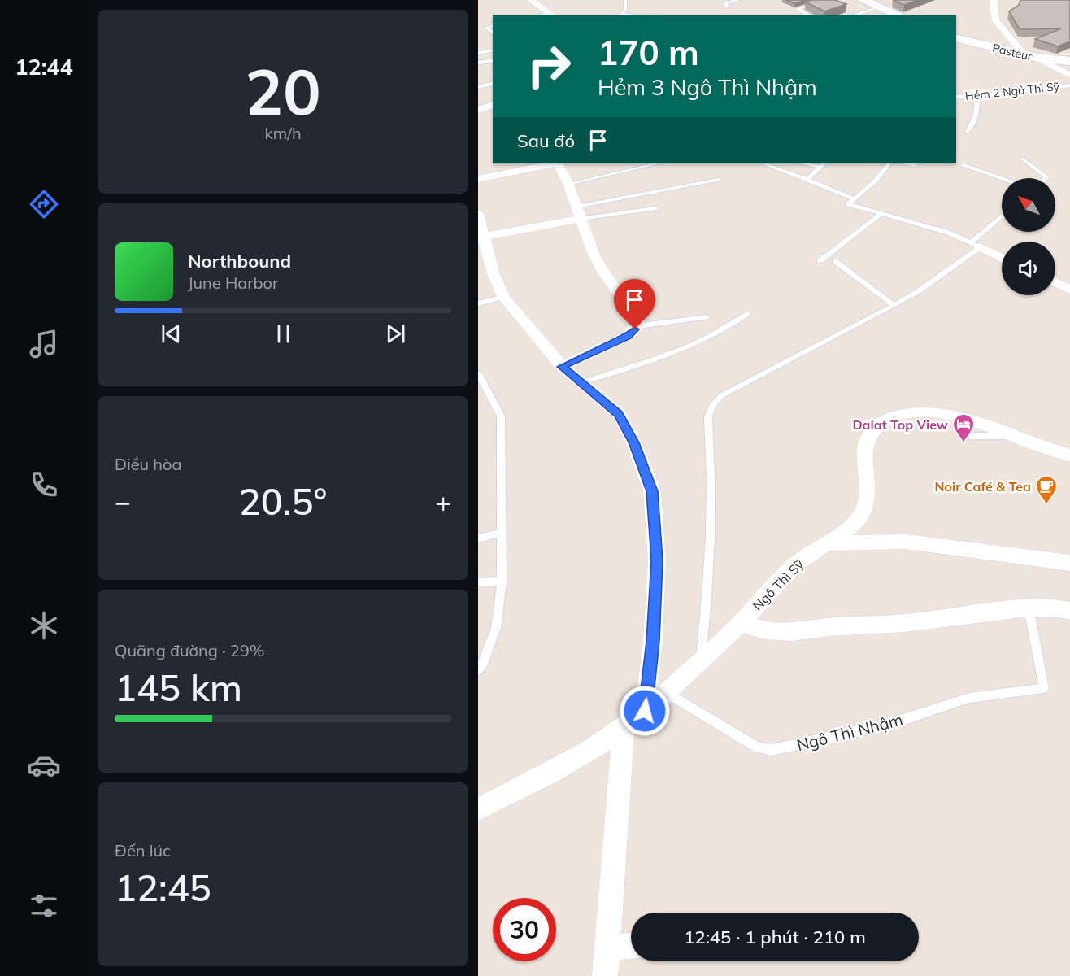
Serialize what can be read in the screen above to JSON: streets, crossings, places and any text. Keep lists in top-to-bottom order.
{
  "streets": {
    "street": ["Pasteur", "Ngô Thì Sỹ"],
    "lane": ["Hẻm 2 Ngô Thì Sỹ", "Ngô Thì Nhậm"]
  },
  "crossings": [
    ["Ngô Thì Sỹ", "Ngô Thì Nhậm"]
  ],
  "places": {
    "hotel": ["Dalat Top View"],
    "cafe": ["Noir Café & Tea"]
  },
  "north": "top left",
  "page": {
    "tabs": "12:44",
    "tile": [
      ["20", "km/h"],
      "Điều hòa",
      ["Quãng đường · 29%", "145 km"],
      ["Đến lúc", "12:45"]
    ],
    "turn": ["170 m", "Hẻm 3 Ngô Thì Nhậm"],
    "then": "Sau đó",
    "song": ["Northbound", "June Harbor"],
    "heat": ["−", "20.5°", "+"],
    "limit": "30",
    "trip": "12:45 · 1 phút · 210 m"
  }
}
